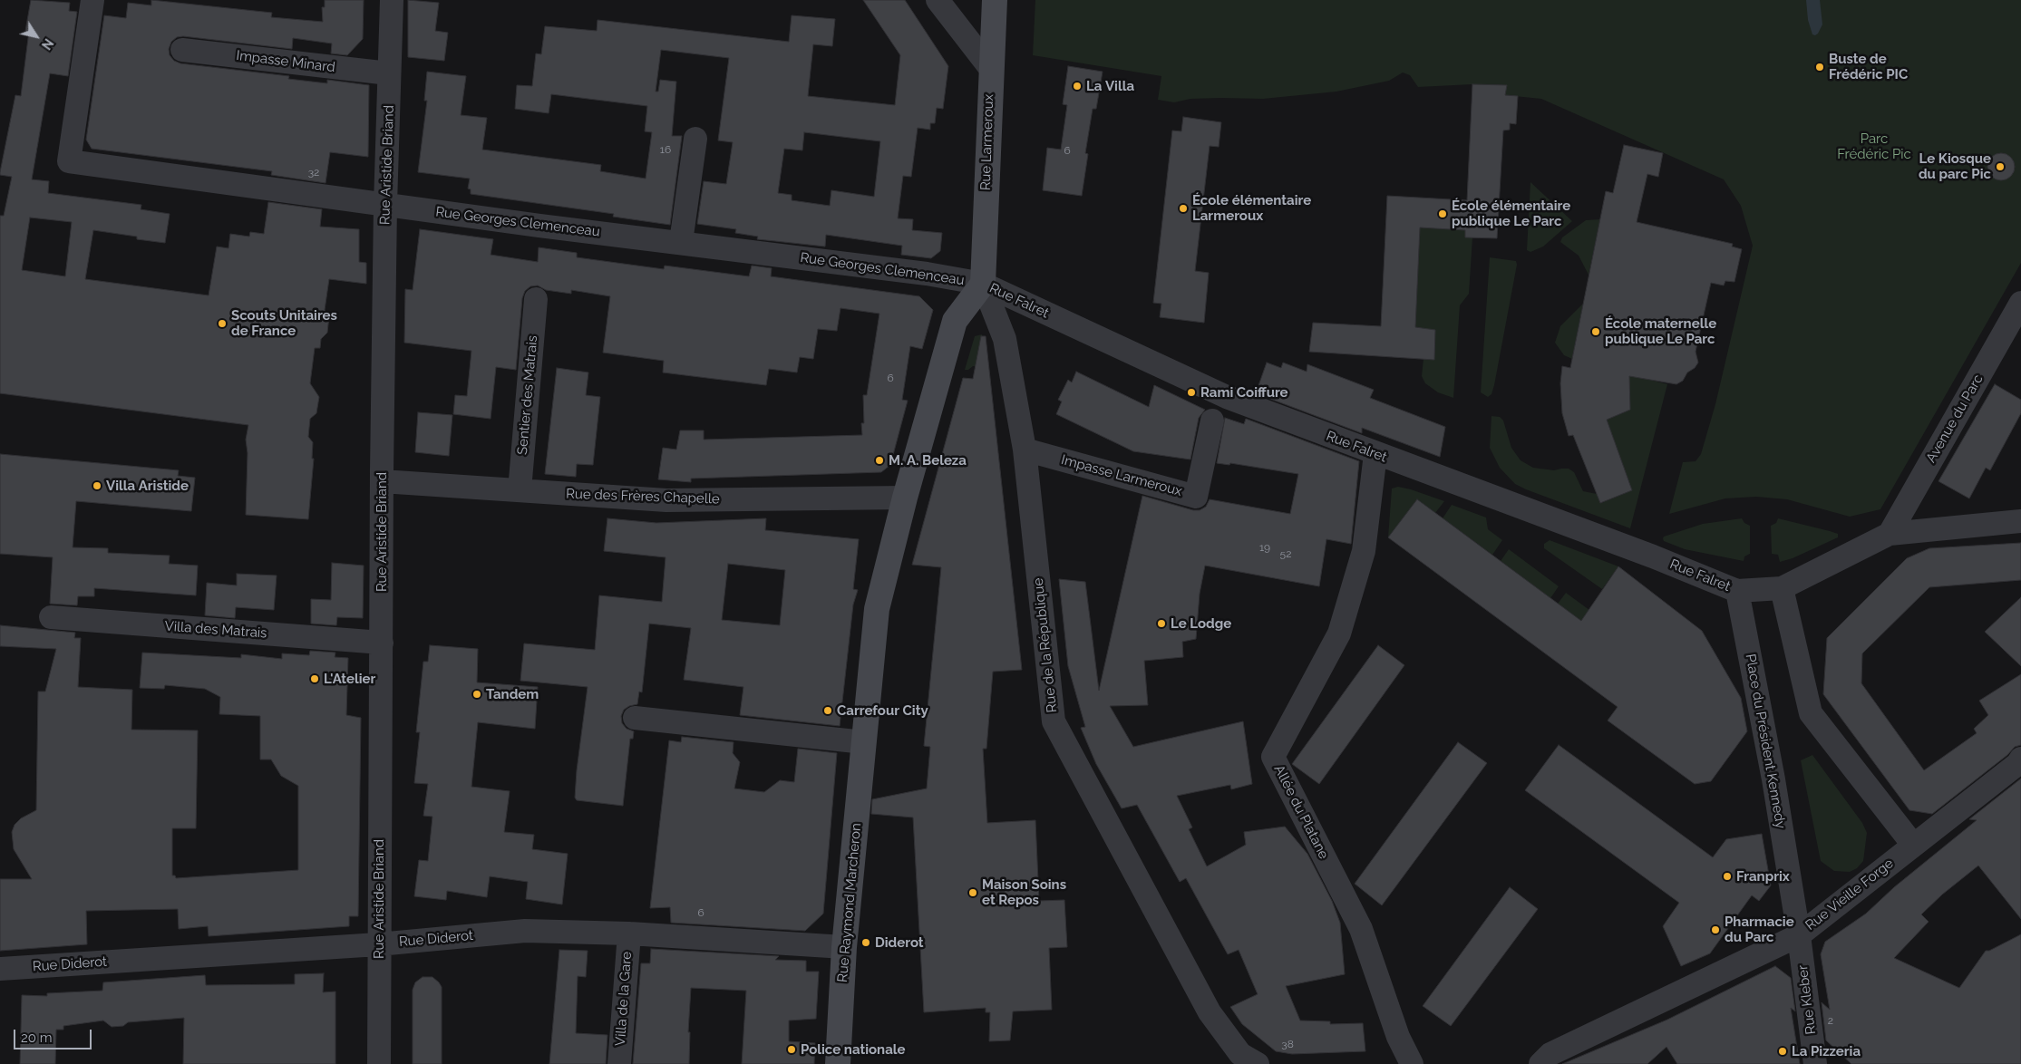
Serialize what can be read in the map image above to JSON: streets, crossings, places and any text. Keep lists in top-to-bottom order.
{
  "streets": {
    "main road": ["Rue Larmeroux", "Rue Raymond Marcheron"],
    "street": [
      "Impasse Minard",
      "Rue Aristide Briand",
      "Rue Georges Clemenceau",
      "Rue Falret",
      "Sentier des Matrais",
      "Avenue du Parc",
      "Impasse Larmeroux",
      "Rue des Frères Chapelle",
      "Villa des Matrais",
      "Rue de la République",
      "Place du Président Kennedy",
      "Allée du Platane",
      "Rue Vieille Forge",
      "Rue Diderot",
      "Villa de la Gare",
      "Rue Kleber"
    ]
  },
  "crossings": [
    ["Impasse Minard", "Rue Aristide Briand"],
    ["Rue Larmeroux", "Rue Georges Clemenceau"],
    ["Rue Larmeroux", "Rue Falret"],
    ["Rue Larmeroux", "Rue de la République"],
    ["Rue Larmeroux", "Rue Raymond Marcheron"],
    ["Rue Aristide Briand", "Rue Georges Clemenceau"],
    ["Rue Aristide Briand", "Rue des Frères Chapelle"],
    ["Rue Aristide Briand", "Villa des Matrais"],
    ["Rue Aristide Briand", "Rue Diderot"],
    ["Rue Georges Clemenceau", "Rue Falret"],
    ["Rue Georges Clemenceau", "Rue de la République"],
    ["Rue Georges Clemenceau", "Rue Raymond Marcheron"],
    ["Rue Falret", "Rue de la République"],
    ["Rue Falret", "Place du Président Kennedy"],
    ["Rue Falret", "Allée du Platane"],
    ["Rue Falret", "Rue Raymond Marcheron"],
    ["Sentier des Matrais", "Rue des Frères Chapelle"],
    ["Impasse Larmeroux", "Rue de la République"],
    ["Rue des Frères Chapelle", "Rue Raymond Marcheron"],
    ["Rue de la République", "Rue Raymond Marcheron"],
    ["Place du Président Kennedy", "Rue Vieille Forge"],
    ["Place du Président Kennedy", "Rue Kleber"],
    ["Rue Vieille Forge", "Rue Kleber"],
    ["Rue Raymond Marcheron", "Rue Diderot"],
    ["Rue Diderot", "Villa de la Gare"]
  ],
  "parks": ["Parc Frédéric Pic"],
  "places": [
    "Buste de Frédéric PIC",
    "La Villa",
    "Le Kiosque du parc Pic",
    "École élémentaire Larmeroux",
    "École élémentaire publique Le Parc",
    "Scouts Unitaires de France",
    "École maternelle publique Le Parc",
    "Rami Coiffure",
    "M. A. Beleza",
    "Villa Aristide",
    "Le Lodge",
    "L'Atelier",
    "Tandem",
    "Carrefour City",
    "Franprix",
    "Maison Soins et Repos",
    "Pharmacie du Parc",
    "Diderot",
    "Police nationale",
    "La Pizzeria"
  ],
  "house_numbers": [
    "16",
    "6",
    "32",
    "6",
    "19",
    "52",
    "6",
    "2",
    "38"
  ],
  "scale_bar": "20 m",
  "north": "bottom right"
}
